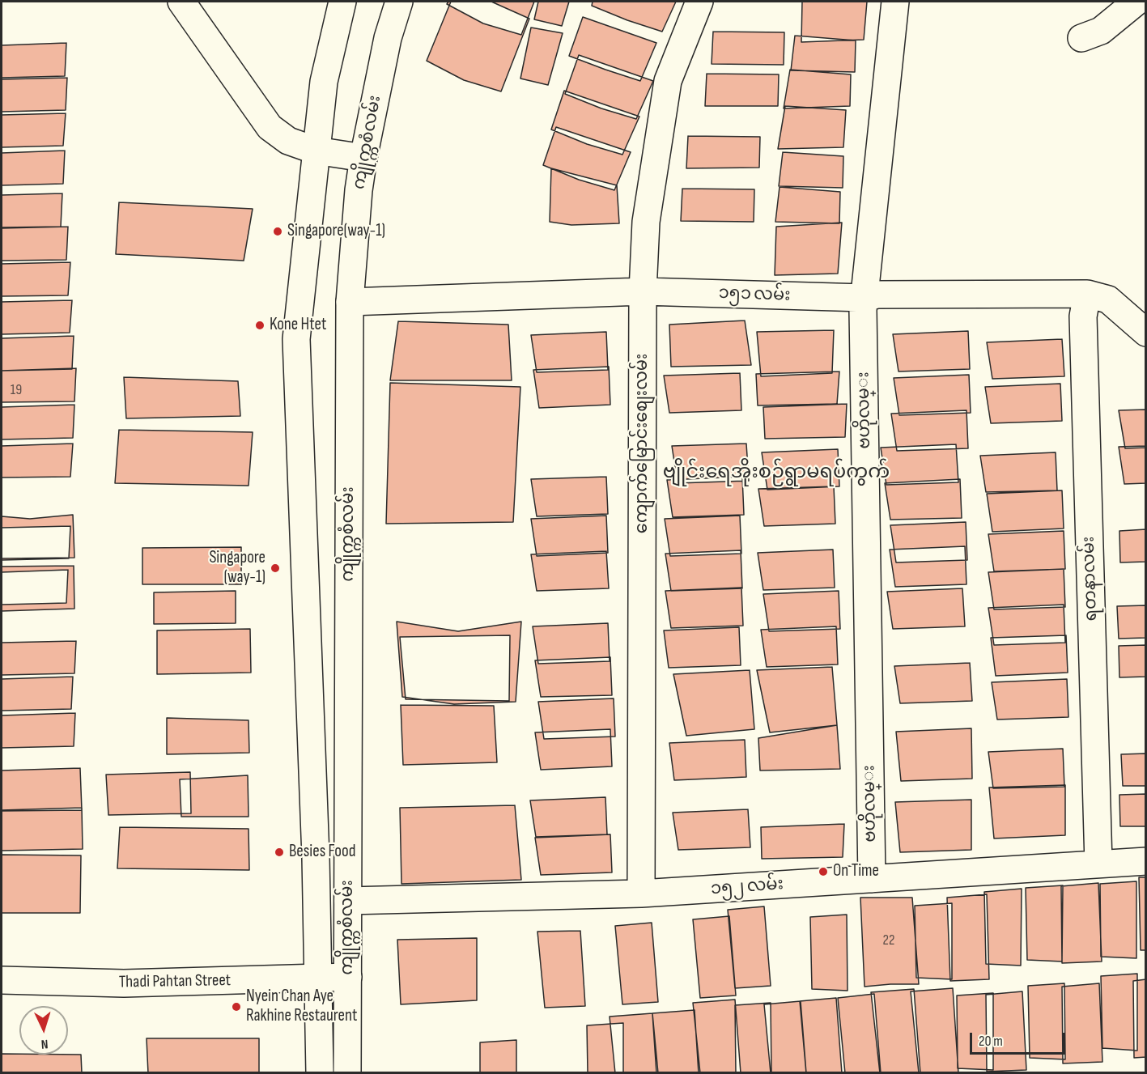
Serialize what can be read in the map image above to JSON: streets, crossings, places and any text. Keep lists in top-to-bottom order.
{
  "streets": {
    "street": [
      "ကျိုက္ကစံလမ်း",
      "၁၅၁ လမ်း",
      "ဗဟိုလမ္း",
      "ကျောက်မြောင်းစျေးလမ်း",
      "ရတနာလမ်း",
      "၁၅၂ လမ်း",
      "Thadi Pahtan Street"
    ]
  },
  "crossings": [
    ["ကျိုက္ကစံလမ်း", "၁၅၁ လမ်း"],
    ["ကျိုက္ကစံလမ်း", "၁၅၂ လမ်း"],
    ["ကျိုက္ကစံလမ်း", "Thadi Pahtan Street"],
    ["၁၅၁ လမ်း", "ဗဟိုလမ္း"],
    ["၁၅၁ လမ်း", "ကျောက်မြောင်းစျေးလမ်း"],
    ["၁၅၁ လမ်း", "ရတနာလမ်း"],
    ["ဗဟိုလမ္း", "၁၅၂ လမ်း"],
    ["ကျောက်မြောင်းစျေးလမ်း", "၁၅၂ လမ်း"],
    ["ရတနာလမ်း", "၁၅၂ လမ်း"]
  ],
  "districts": ["ဗျိုင်းရေအိုးစဉ်ရွာမရပ်ကွက်"],
  "places": [
    "Singapore(way-1)",
    "Kone Htet",
    "Singapore (way-1)",
    "Besies Food",
    "On Time",
    "Nyein Chan Aye Rakhine Restaurent"
  ],
  "house_numbers": ["19", "22"],
  "scale_bar": "20 m",
  "north": "bottom"
}
